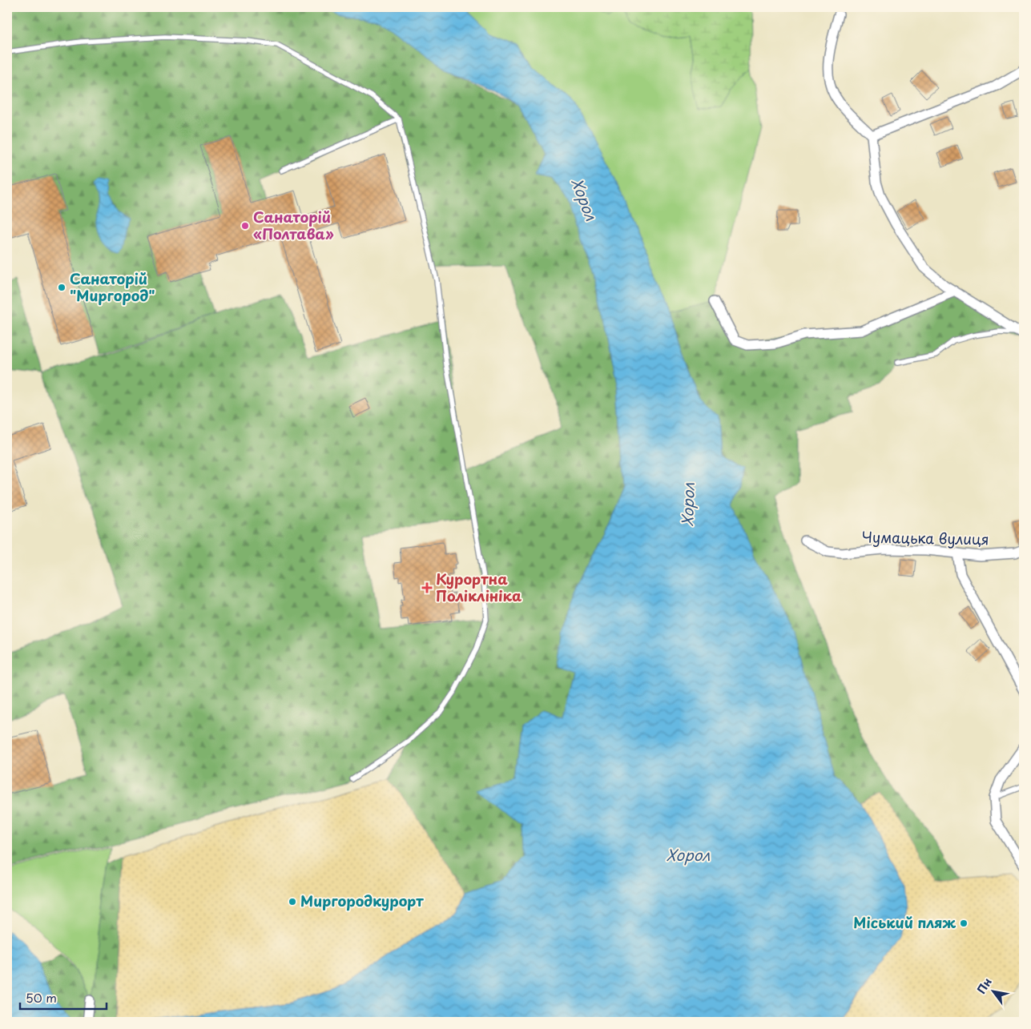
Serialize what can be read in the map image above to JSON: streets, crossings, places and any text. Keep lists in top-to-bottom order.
{
  "streets": {
    "street": ["Чумацька вулиця"]
  },
  "water": ["Хорол"],
  "places": {
    "other": [
      "Санаторій «Полтава»",
      "Санаторій \"Миргород\"",
      "Миргородкурорт",
      "Міський пляж"
    ],
    "health": ["Курортна Поліклініка"]
  },
  "scale_bar": "50 m",
  "north": "top left"
}
